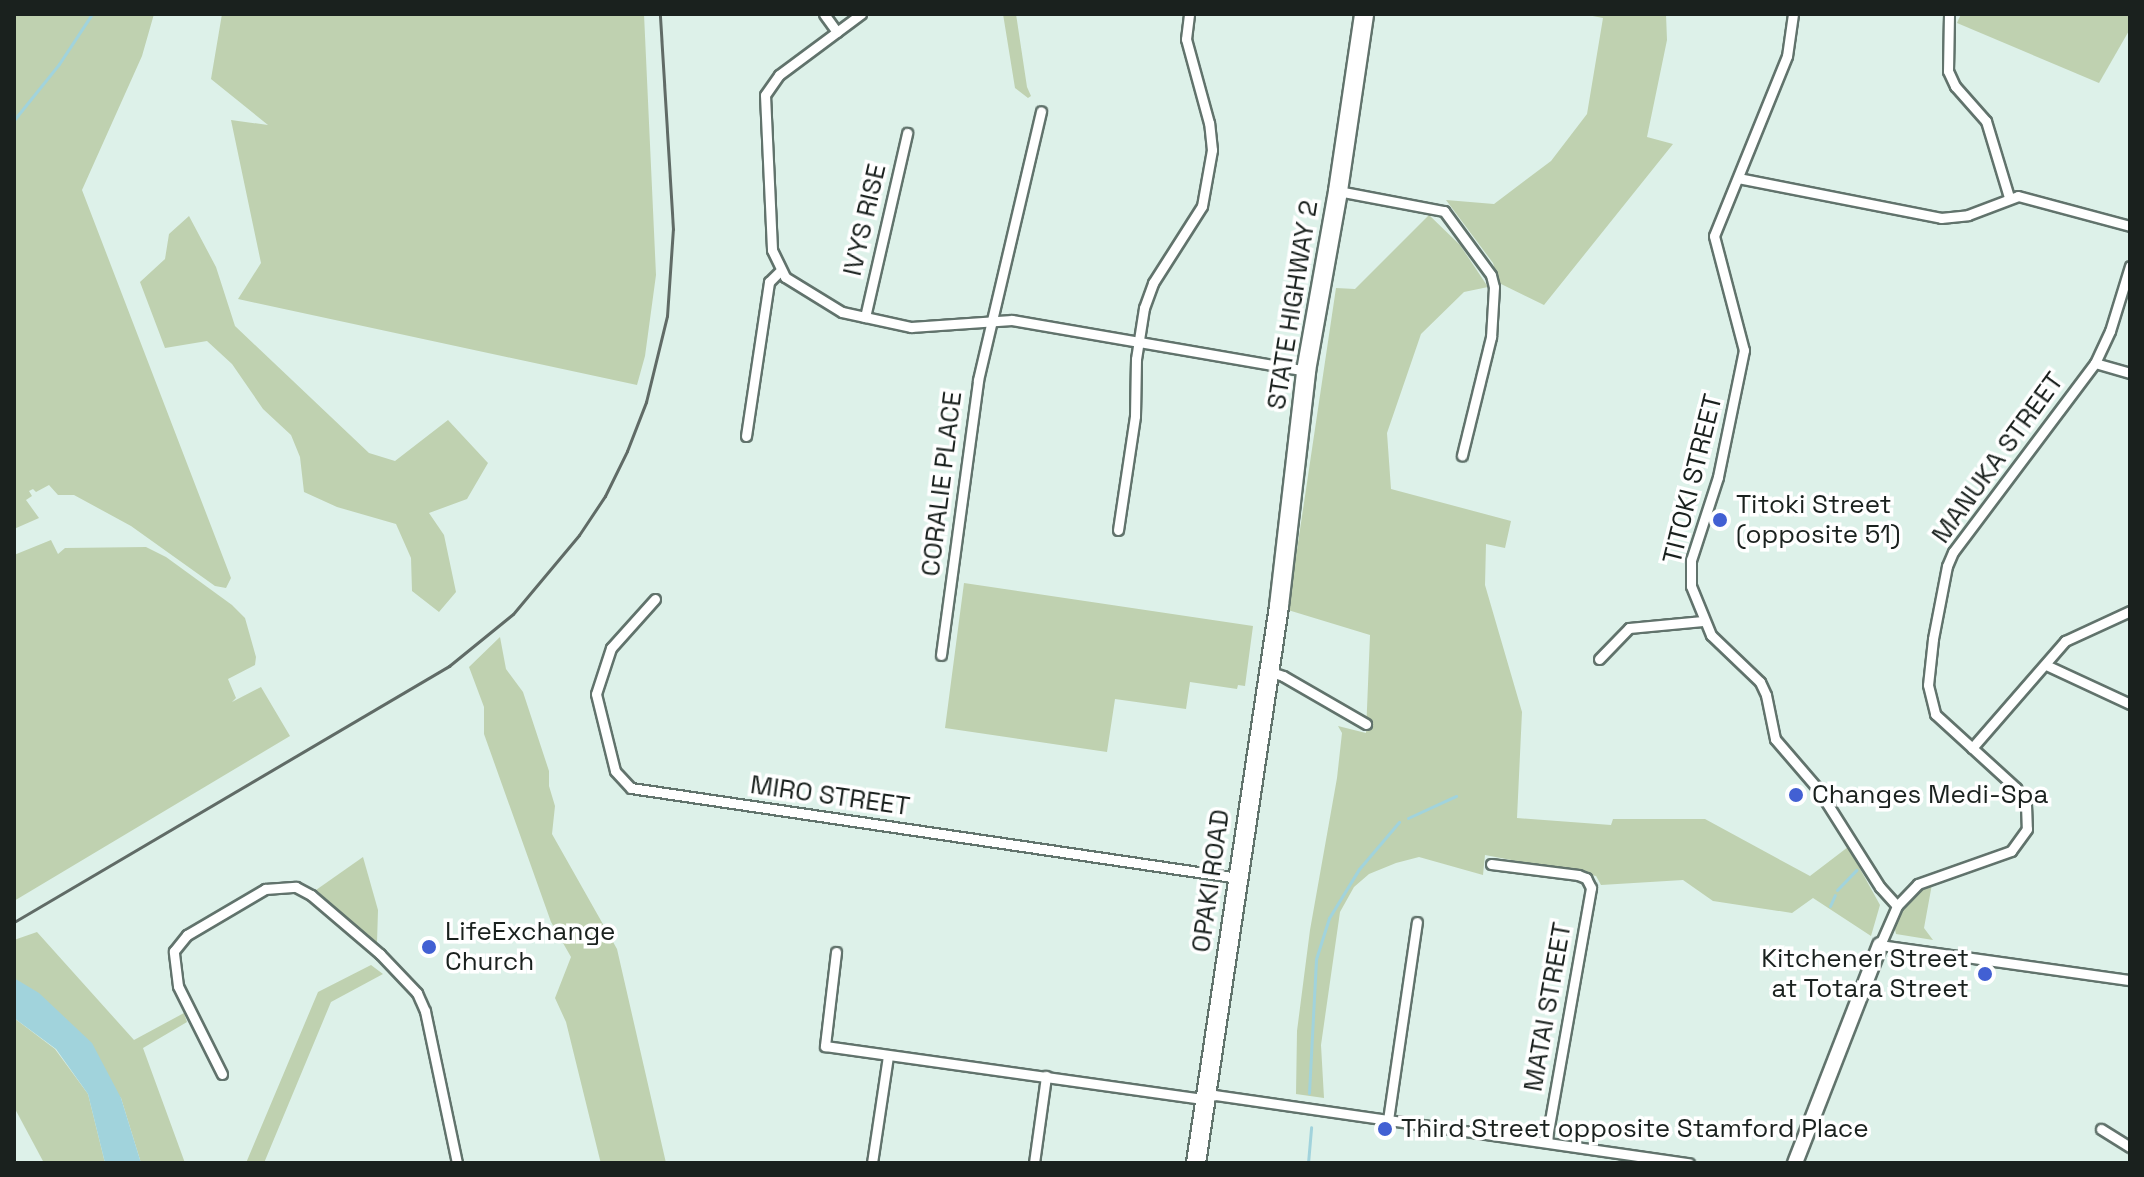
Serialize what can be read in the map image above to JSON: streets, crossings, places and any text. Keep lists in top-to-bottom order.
{
  "streets": {
    "highway": ["STATE HIGHWAY 2", "OPAKI ROAD"],
    "street": [
      "IVYS RISE",
      "MANUKA STREET",
      "TITOKI STREET",
      "CORALIE PLACE",
      "MIRO STREET",
      "MATAI STREET"
    ]
  },
  "crossings": [
    ["STATE HIGHWAY 2", "OPAKI ROAD"],
    ["MANUKA STREET", "TITOKI STREET"],
    ["MIRO STREET", "OPAKI ROAD"]
  ],
  "places": [
    "Titoki Street (opposite 51)",
    "Changes Medi-Spa",
    "LifeExchange Church",
    "Kitchener Street at Totara Street",
    "Third Street opposite Stamford Place"
  ]
}
